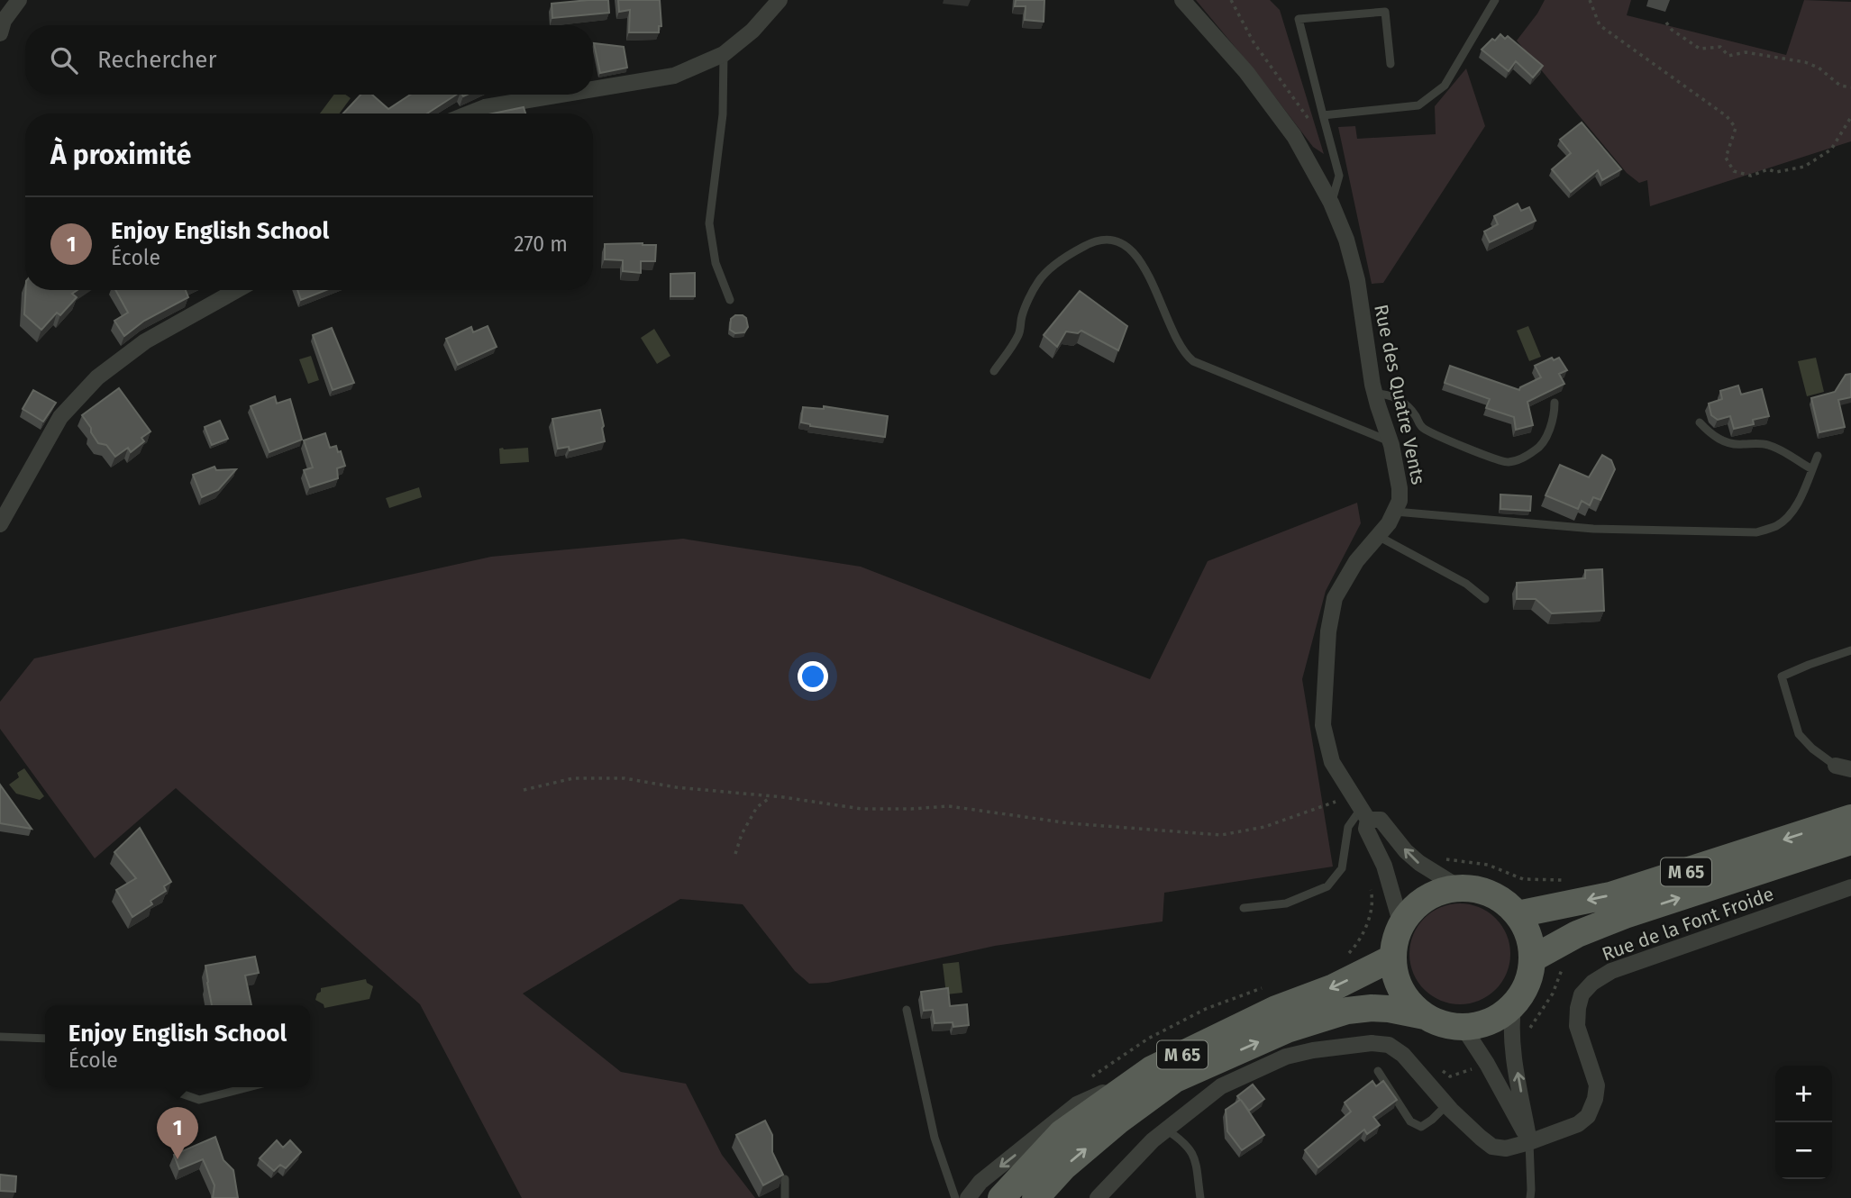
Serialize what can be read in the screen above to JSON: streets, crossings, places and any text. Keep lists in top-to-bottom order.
{
  "streets": {
    "main road": ["M 65"],
    "street": ["Rue des Quatre Vents", "Rue de la Font Froide"]
  },
  "crossings": [
    ["Rue des Quatre Vents", "M 65"]
  ],
  "page": {
    "search": "Rechercher",
    "heading": "À proximité",
    "list": [
      {
        "mark": "1",
        "name": "Enjoy English School",
        "note": "École",
        "value": "270 m"
      }
    ],
    "popup": ["Enjoy English School", "École"],
    "map_buttons": ["+", "−"],
    "pins": "1"
  }
}
